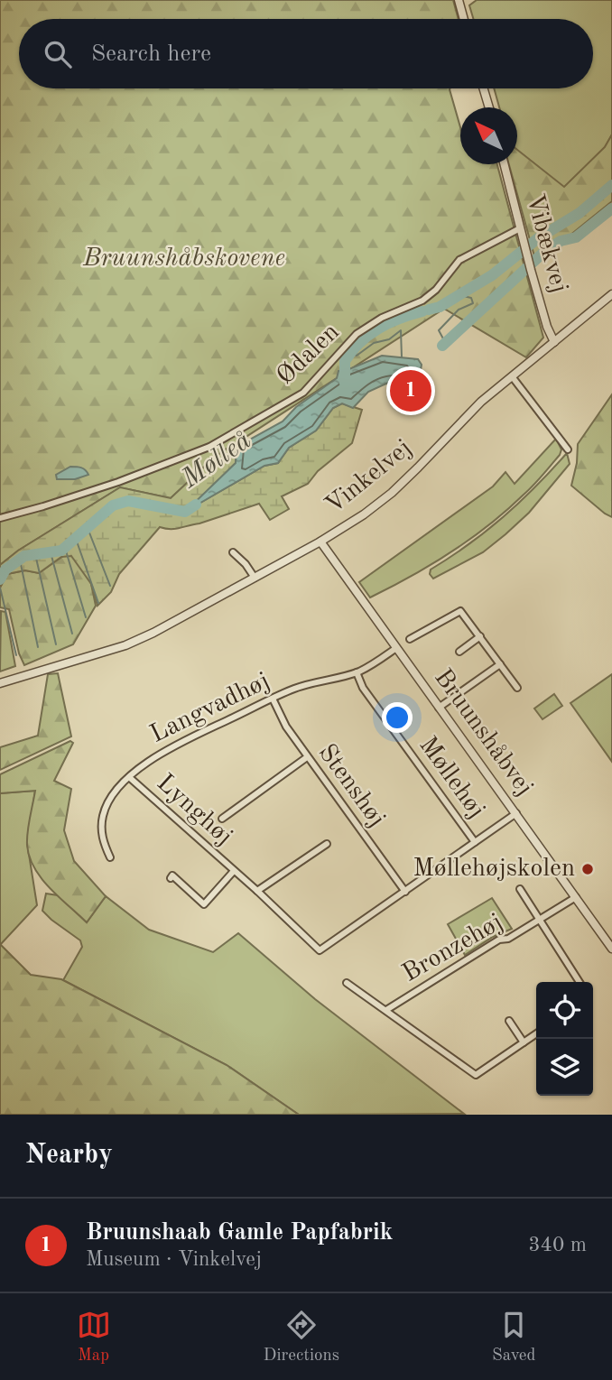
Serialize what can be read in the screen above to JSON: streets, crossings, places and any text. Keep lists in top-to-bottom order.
{
  "streets": {
    "street": [
      "Vibækvej",
      "Ødalen",
      "Vinkelvej",
      "Langvadhøj",
      "Bruunshåbvej",
      "Møllehøj",
      "Stenshøj",
      "Lynghøj",
      "Bronzehøj"
    ]
  },
  "crossings": [
    ["Vibækvej", "Ødalen"],
    ["Vibækvej", "Vinkelvej"],
    ["Vinkelvej", "Bruunshåbvej"],
    ["Langvadhøj", "Bruunshåbvej"],
    ["Langvadhøj", "Møllehøj"],
    ["Langvadhøj", "Stenshøj"],
    ["Langvadhøj", "Lynghøj"],
    ["Bruunshåbvej", "Bronzehøj"],
    ["Stenshøj", "Lynghøj"]
  ],
  "water": ["Mølleå"],
  "parks": ["Bruunshåbskovene"],
  "places": ["Møllehøjskolen"],
  "north": "top left",
  "page": {
    "search": "Search here",
    "pins": "1",
    "heading": "Nearby",
    "list": [
      {
        "mark": "1",
        "name": "Bruunshaab Gamle Papfabrik",
        "note": "Museum · Vinkelvej",
        "value": "340 m"
      }
    ],
    "nav": ["Map", "Directions", "Saved"]
  }
}
